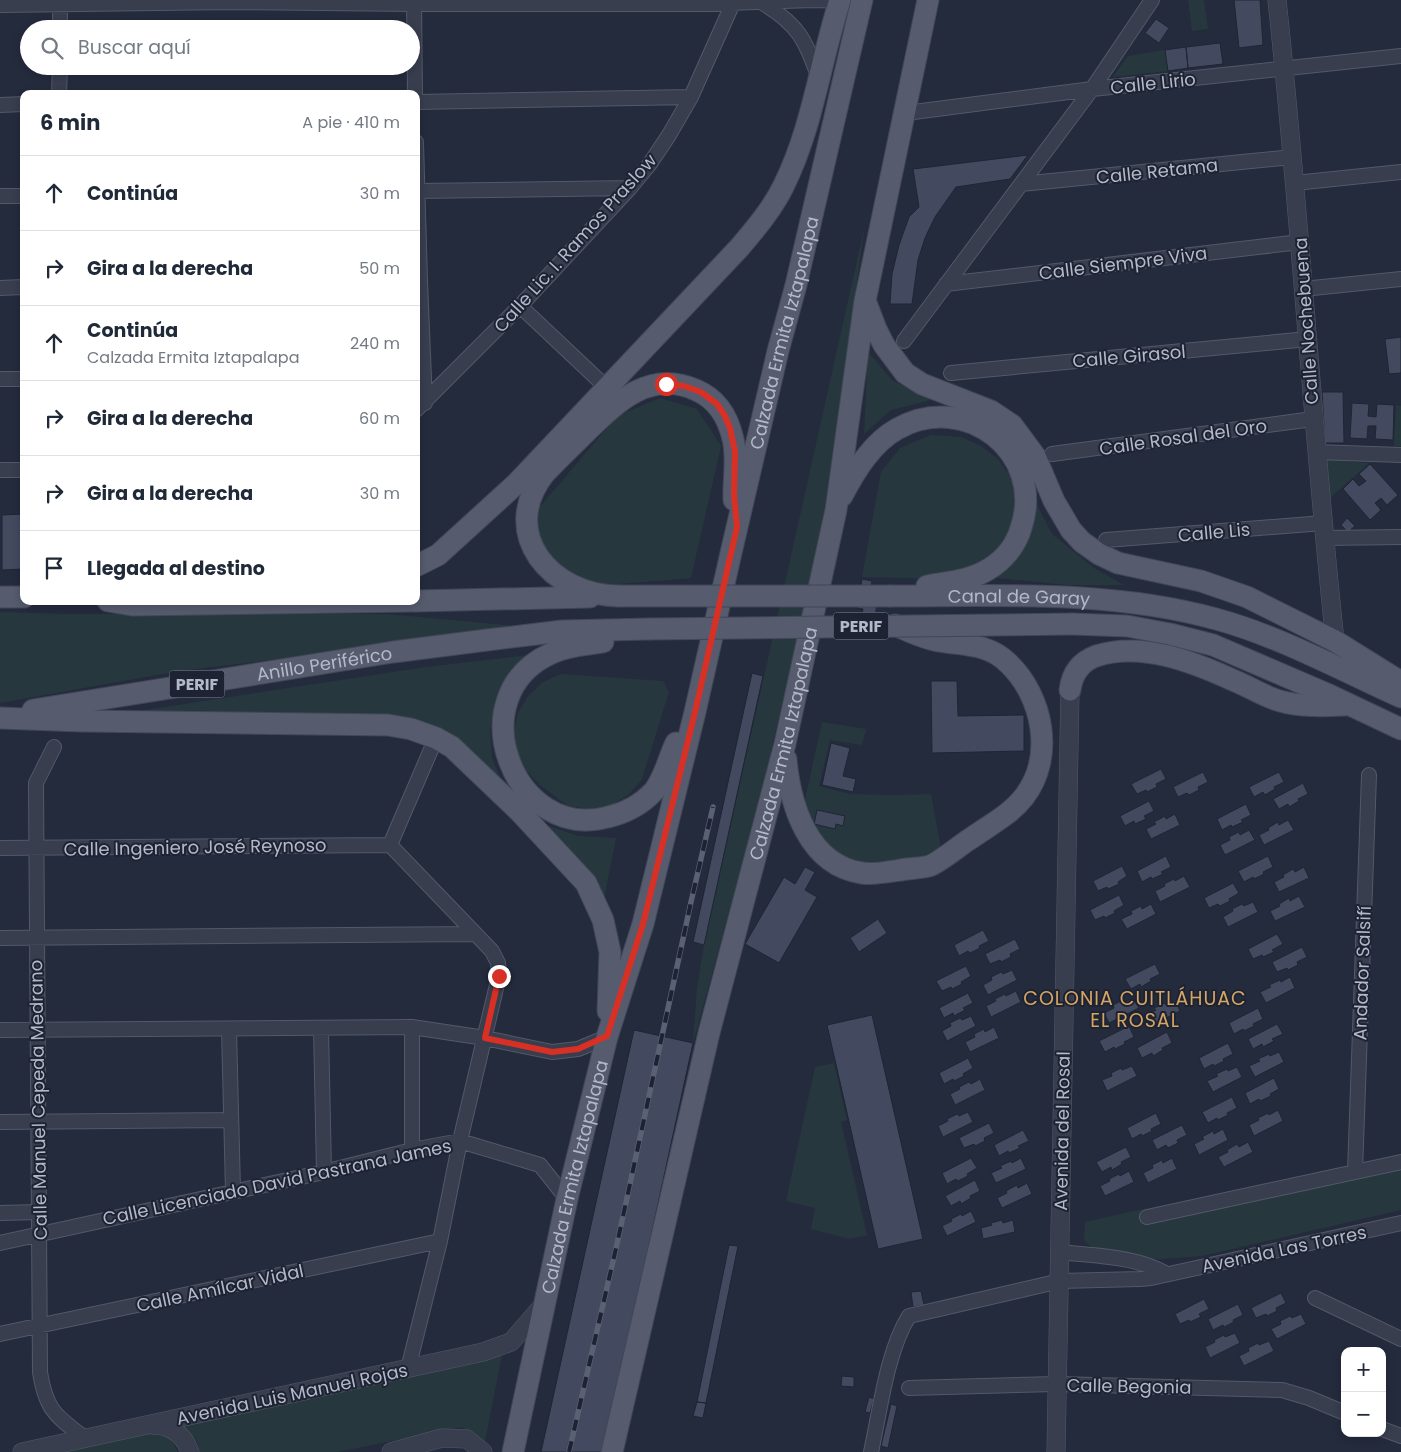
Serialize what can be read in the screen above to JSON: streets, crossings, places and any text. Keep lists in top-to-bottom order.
{
  "streets": {
    "main road": [
      "Calzada Ermita Iztapalapa",
      "Canal de Garay",
      "PERIF",
      "Anillo Periférico"
    ],
    "street": [
      "Calle Lirio",
      "Calle Retama",
      "Calle Lic. I. Ramos Praslow",
      "Calle Siempre Viva",
      "Calle Nochebuena",
      "Calle Girasol",
      "Calle Rosal del Oro",
      "Calle Lis",
      "Calle Ingeniero José Reynoso",
      "Andador Salsifí",
      "Calle Manuel Cepeda Medrano",
      "Avenida del Rosal",
      "Calle Licenciado David Pastrana James",
      "Avenida Las Torres",
      "Calle Amílcar Vidal",
      "Calle Begonia",
      "Avenida Luis Manuel Rojas"
    ]
  },
  "crossings": [
    ["Calle Lirio", "Calle Nochebuena"],
    ["Calle Lirio", "Calzada Ermita Iztapalapa"],
    ["Calle Retama", "Calle Nochebuena"],
    ["Calle Siempre Viva", "Calle Nochebuena"],
    ["Calle Nochebuena", "Calle Girasol"],
    ["Calle Nochebuena", "Calle Rosal del Oro"],
    ["Calle Nochebuena", "Calle Lis"],
    ["Calzada Ermita Iztapalapa", "Calle Licenciado David Pastrana James"],
    ["Calzada Ermita Iztapalapa", "Avenida Luis Manuel Rojas"],
    ["Canal de Garay", "PERIF"],
    ["Canal de Garay", "Anillo Periférico"],
    ["Calle Ingeniero José Reynoso", "Calle Manuel Cepeda Medrano"],
    ["Calle Manuel Cepeda Medrano", "Calle Licenciado David Pastrana James"],
    ["Calle Manuel Cepeda Medrano", "Calle Amílcar Vidal"],
    ["Calle Manuel Cepeda Medrano", "Avenida Luis Manuel Rojas"],
    ["Avenida del Rosal", "Avenida Las Torres"],
    ["Avenida del Rosal", "Calle Begonia"]
  ],
  "districts": ["COLONIA CUITLÁHUAC EL ROSAL"],
  "page": {
    "search": "Buscar aquí",
    "heading": ["6 min", "A pie · 410 m"],
    "list": [
      ["Continúa", "30 m"],
      ["Gira a la derecha", "50 m"],
      ["Continúa", "Calzada Ermita Iztapalapa", "240 m"],
      ["Gira a la derecha", "60 m"],
      ["Gira a la derecha", "30 m"],
      "Llegada al destino"
    ],
    "map_buttons": ["+", "−"]
  }
}
